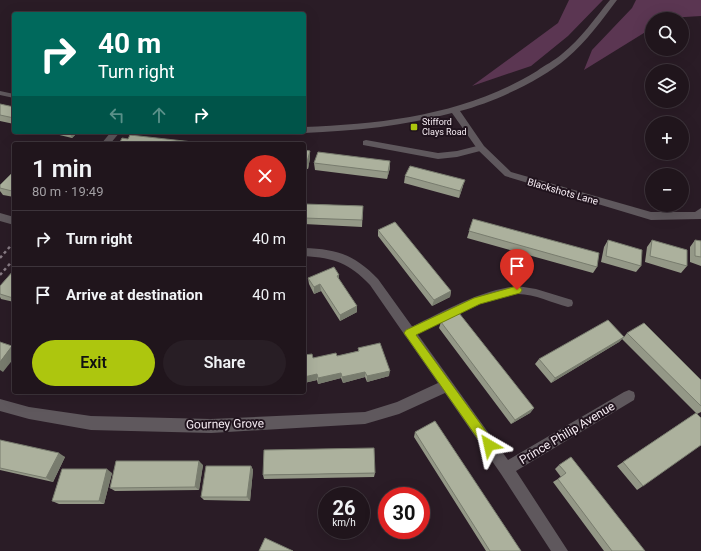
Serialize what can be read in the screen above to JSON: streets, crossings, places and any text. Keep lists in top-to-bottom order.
{
  "streets": {
    "street": ["Blackshots Lane", "Gourney Grove", "Prince Philip Avenue"]
  },
  "places": {
    "transit": ["Stifford Clays Road"]
  },
  "page": {
    "map_buttons": ["+", "−"],
    "turn": ["40 m", "Turn right"],
    "heading": ["1 min", "80 m · 19:49"],
    "list": [
      {
        "name": "Turn right",
        "value": "40 m"
      },
      {
        "name": "Arrive at destination",
        "value": "40 m"
      }
    ],
    "buttons": ["Exit", "Share"],
    "speed": "26 km/h",
    "limit": "30"
  }
}
